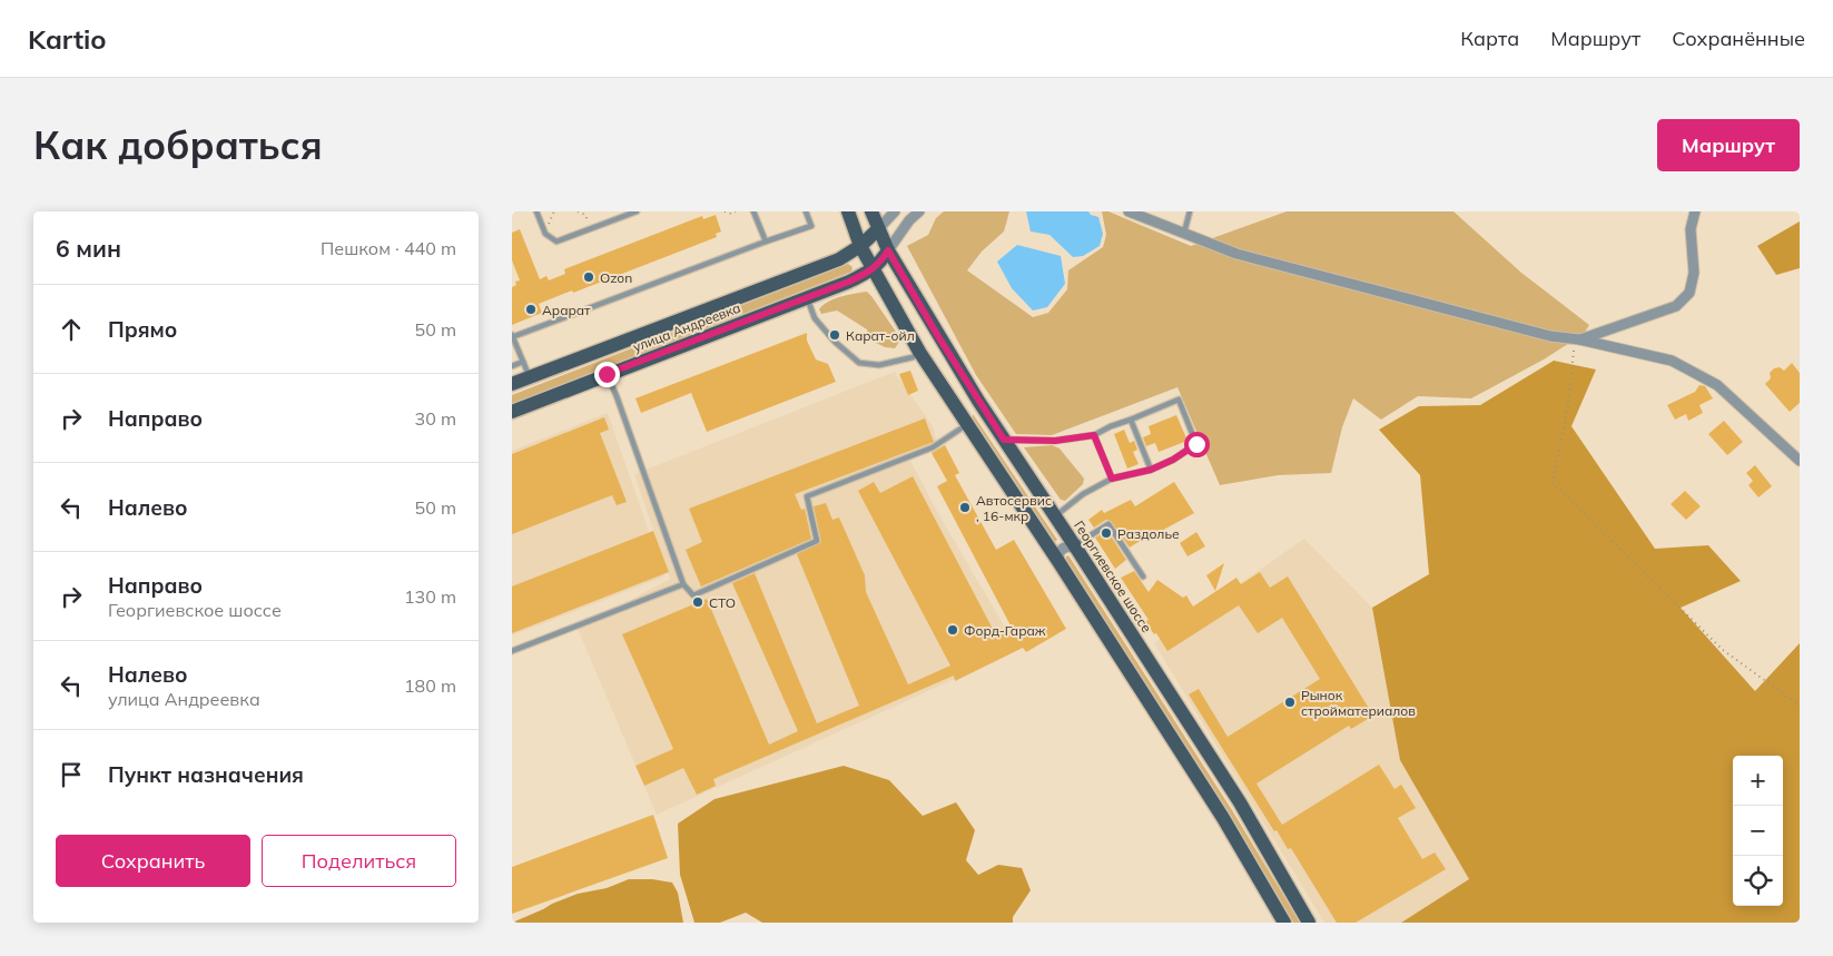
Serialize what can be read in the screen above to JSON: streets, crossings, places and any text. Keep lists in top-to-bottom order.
{
  "streets": {
    "main road": ["улица Андреевка", "Георгиевское шоссе"]
  },
  "crossings": [
    ["улица Андреевка", "Георгиевское шоссе"]
  ],
  "places": [
    "Ozon",
    "Арарат",
    "Карат-ойл",
    "Автосервис , 16-мкр",
    "Раздолье",
    "СТО",
    "Форд-Гараж",
    "Рынок стройматериалов"
  ],
  "page": {
    "header": "Kartio",
    "nav": ["Карта", "Маршрут", "Сохранённые"],
    "buttons": [
      "Маршрут",
      ["Сохранить", "Поделиться"]
    ],
    "title": "Как добраться",
    "heading": ["6 мин", "Пешком · 440 m"],
    "list": [
      ["Прямо", "50 m"],
      ["Направо", "30 m"],
      ["Налево", "50 m"],
      ["Направо", "Георгиевское шоссе", "130 m"],
      ["Налево", "улица Андреевка", "180 m"],
      "Пункт назначения"
    ],
    "map_buttons": ["+", "−"]
  }
}
